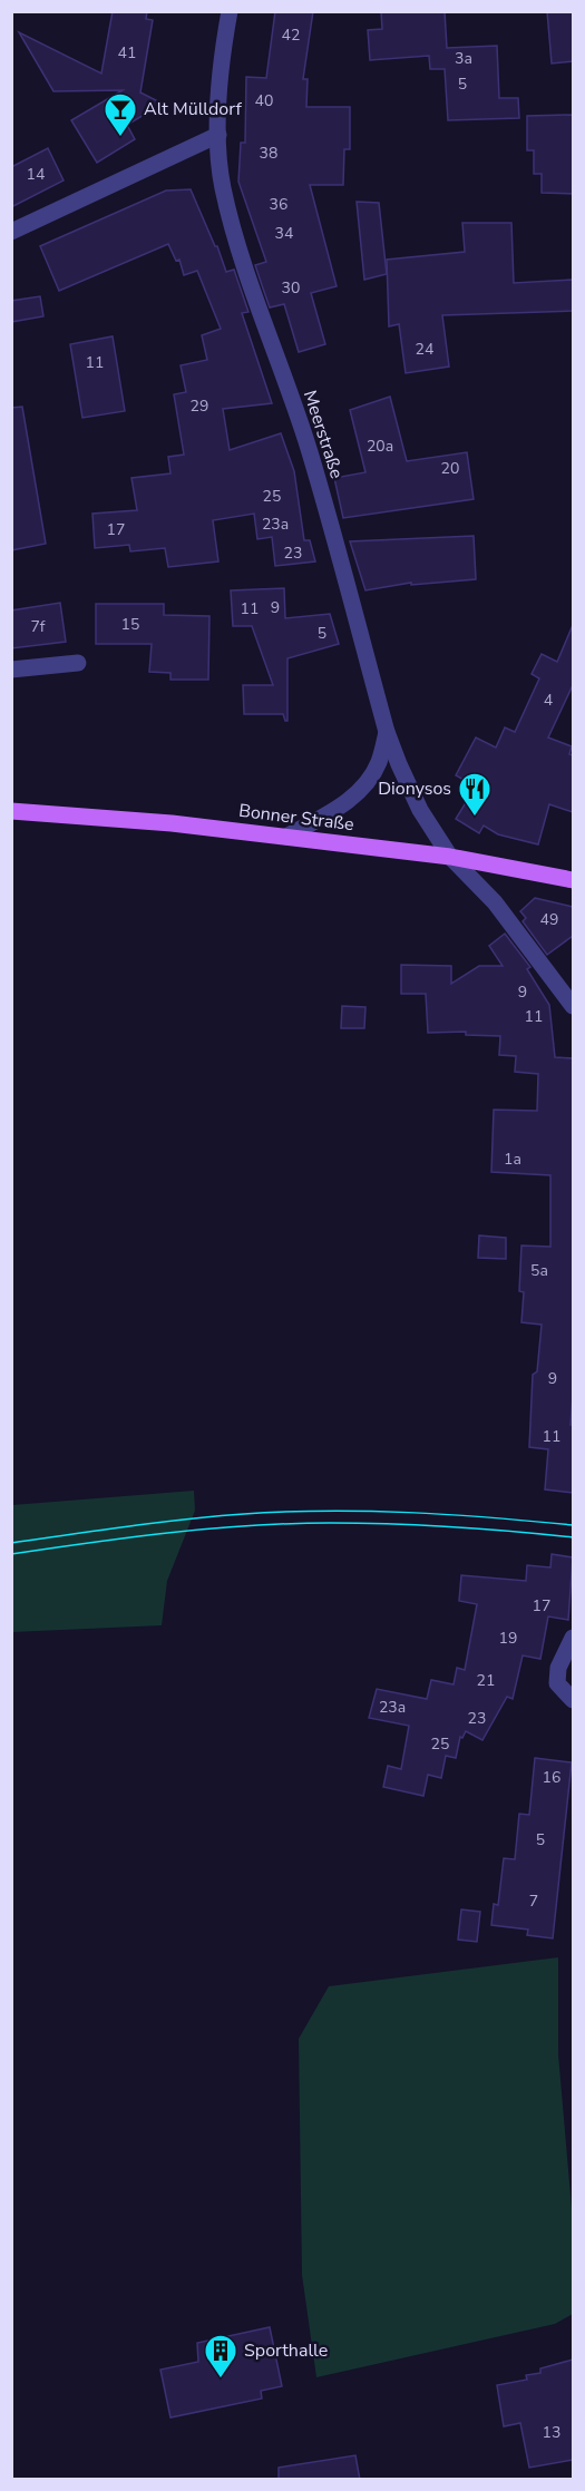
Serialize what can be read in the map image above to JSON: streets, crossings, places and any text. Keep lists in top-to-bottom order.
{
  "streets": {
    "main road": ["Bonner Straße"],
    "street": ["Meerstraße"]
  },
  "crossings": [
    ["Meerstraße", "Bonner Straße"]
  ],
  "places": {
    "bar": ["Alt Mülldorf"],
    "restaurant": ["Dionysos"],
    "building": ["Sporthalle"]
  },
  "house_numbers": [
    "42",
    "41",
    "3a",
    "5",
    "40",
    "38",
    "14",
    "36",
    "34",
    "30",
    "24",
    "11",
    "29",
    "20a",
    "20",
    "25",
    "23a",
    "17",
    "23",
    "9",
    "11",
    "15",
    "7f",
    "5",
    "4",
    "49",
    "9",
    "11",
    "1a",
    "5a",
    "9",
    "11",
    "17",
    "19",
    "21",
    "23a",
    "23",
    "25",
    "16",
    "5",
    "7",
    "13"
  ]
}
